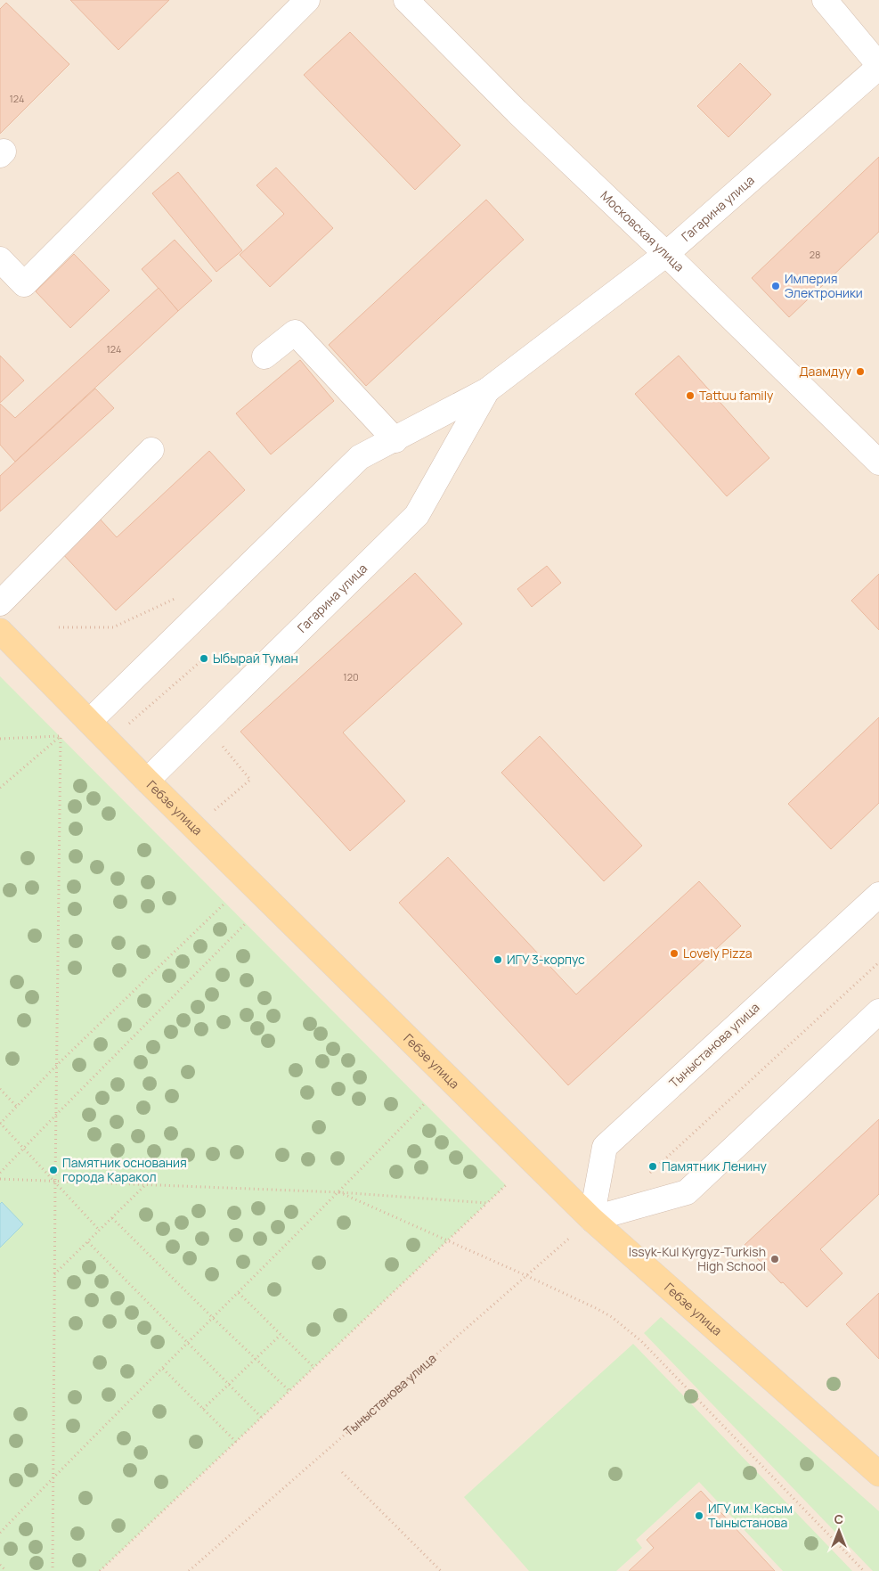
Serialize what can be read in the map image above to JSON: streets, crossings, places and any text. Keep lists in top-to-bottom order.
{
  "streets": {
    "main road": ["Гебзе улица"],
    "street": ["Гагарина улица", "Московская улица", "Тыныстанова улица"]
  },
  "crossings": [
    ["Гагарина улица", "Московская улица"],
    ["Гагарина улица", "Гебзе улица"],
    ["Гебзе улица", "Тыныстанова улица"]
  ],
  "places": [
    "Империя Электроники",
    "Даамдуу",
    "Tattuu family",
    "Ыбырай Туман",
    "Lovely Pizza",
    "ИГУ 3-корпус",
    "Памятник Ленину",
    "Памятник основания города Каракол",
    "Issyk-Kul Kyrgyz-Turkish High School",
    "ИГУ им. Касым Тыныстанова"
  ],
  "house_numbers": [
    "124",
    "28",
    "124",
    "120"
  ],
  "north": "top"
}
